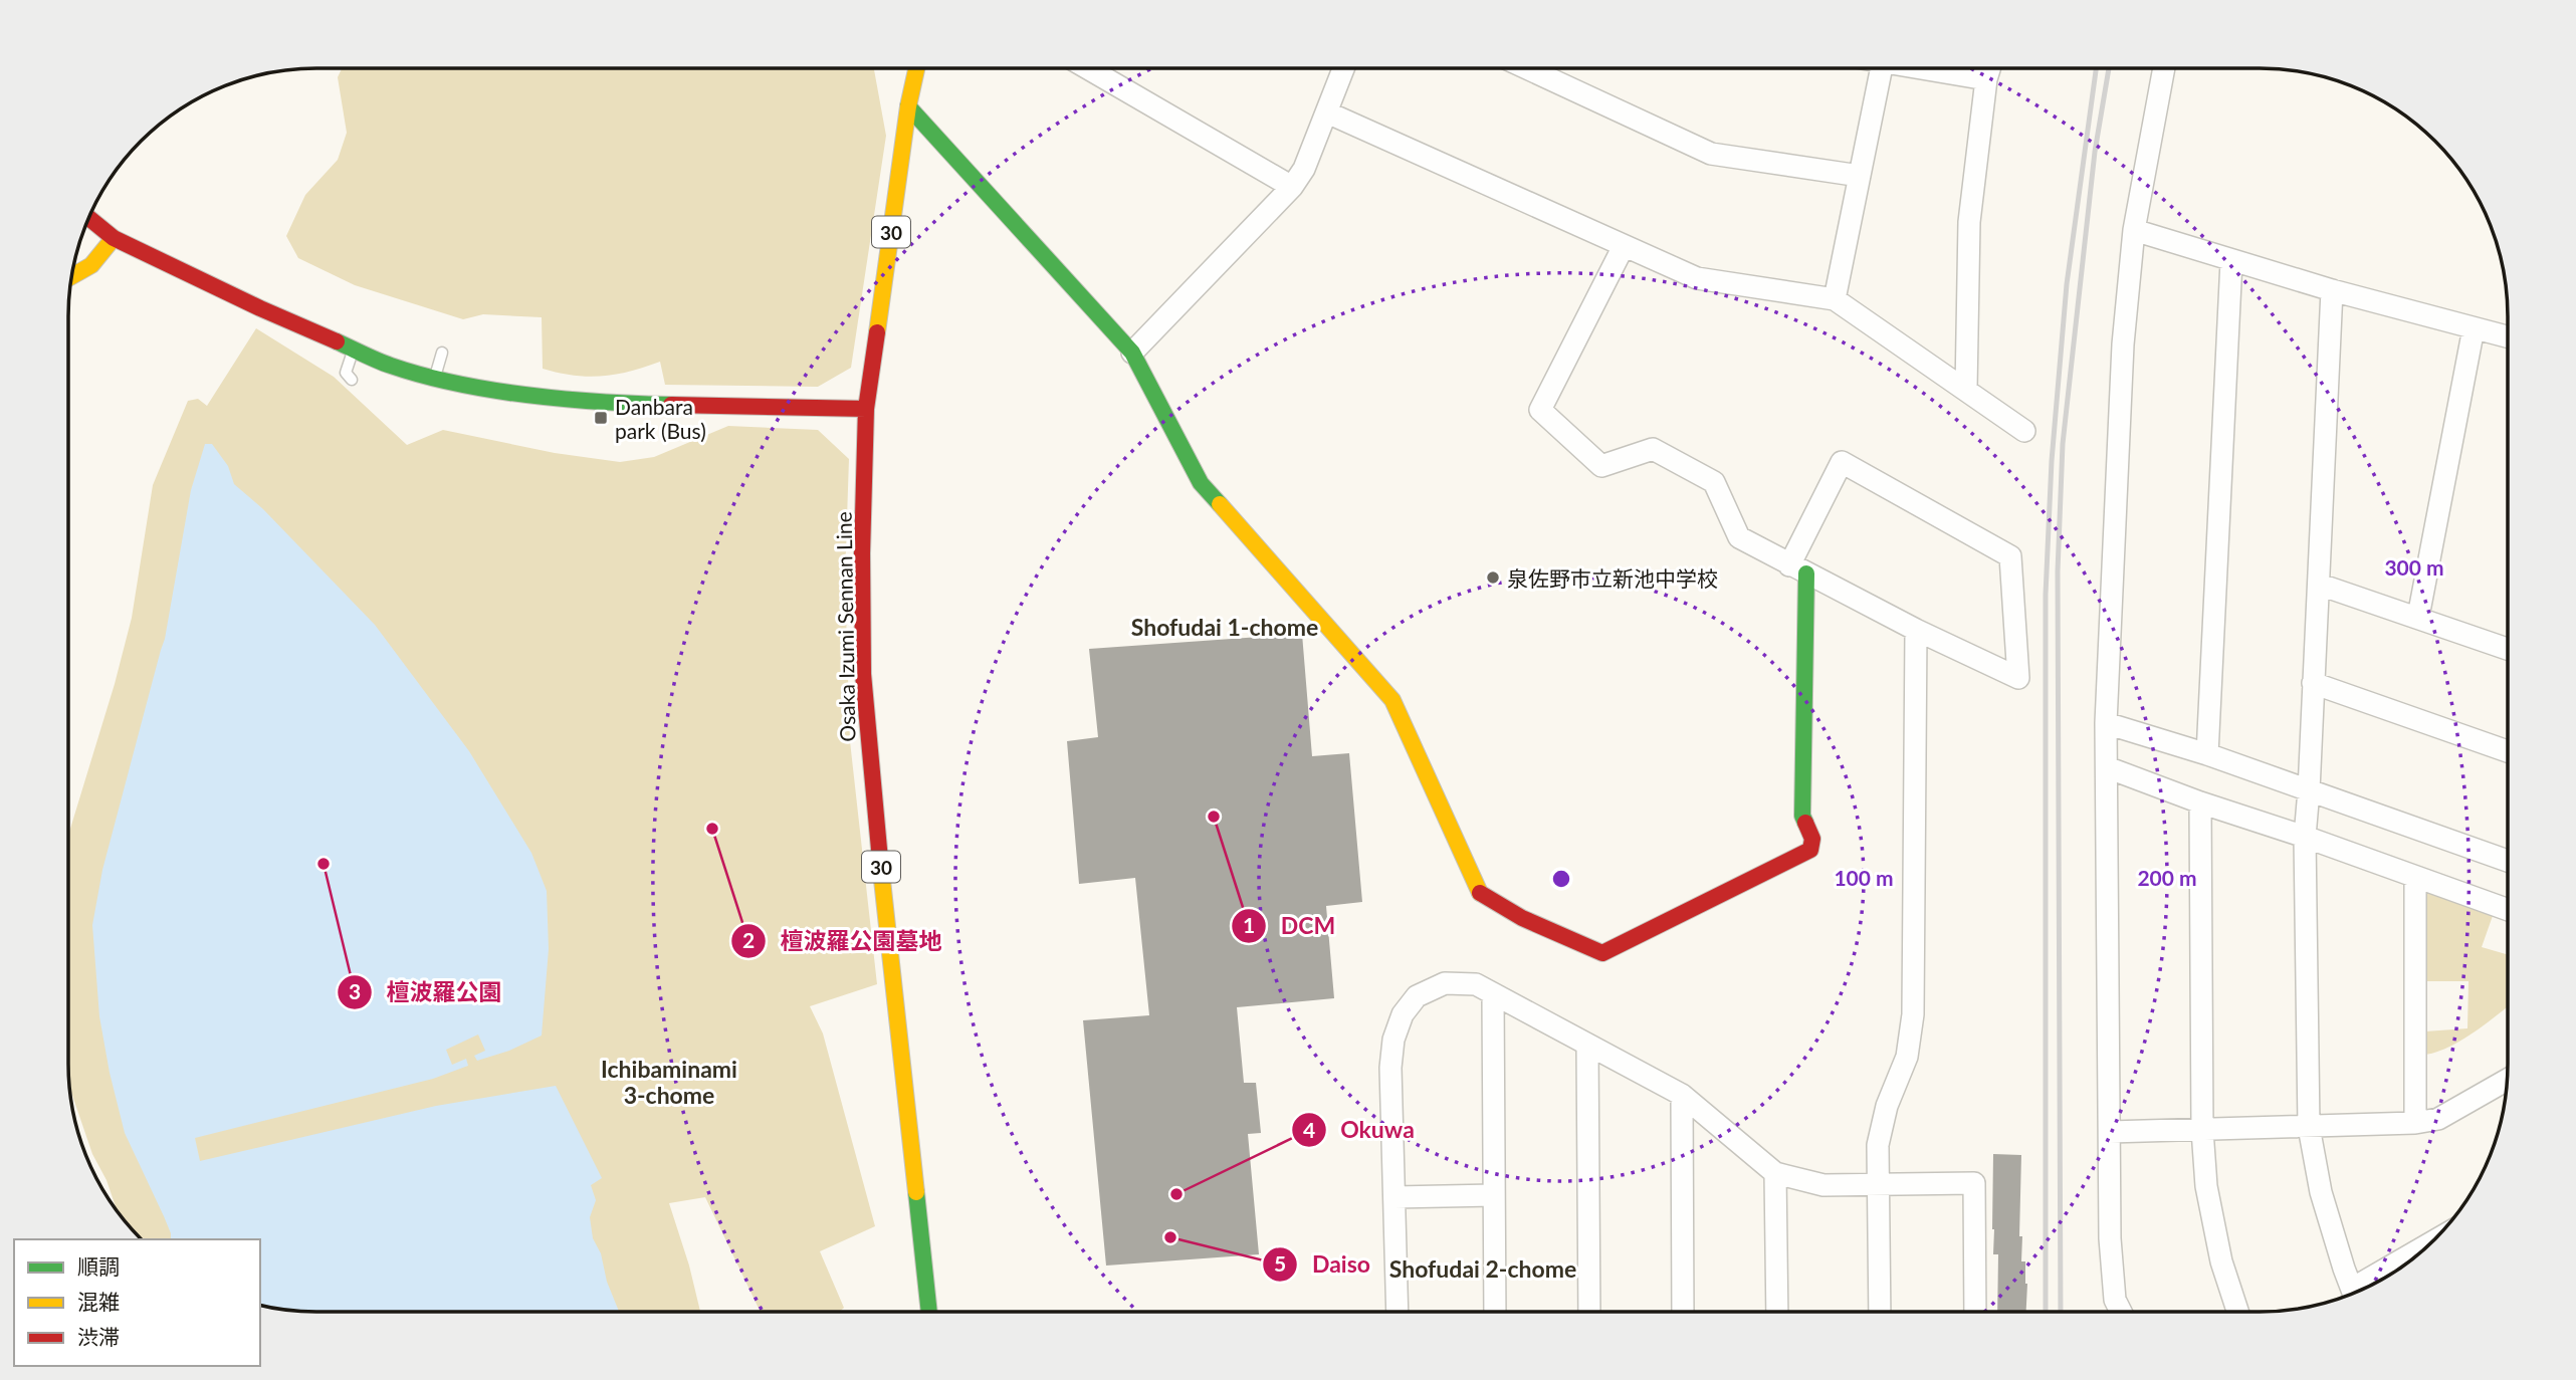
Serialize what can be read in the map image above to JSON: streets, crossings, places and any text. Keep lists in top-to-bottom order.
{
  "streets": {
    "street": ["30", "Osaka Izumi Sennan Line"]
  },
  "districts": ["Shofudai 1-chome", "Ichibaminami 3-chome", "Shofudai 2-chome"],
  "places": {
    "transit": ["Danbara park (Bus)"],
    "other": [
      "泉佐野市立新池中学校",
      "DCM",
      "檀波羅公園墓地",
      "檀波羅公園",
      "Okuwa",
      "Daiso"
    ]
  },
  "legend": ["順調", "混雑", "渋滞"],
  "rings": ["300 m", "100 m", "200 m"]
}
